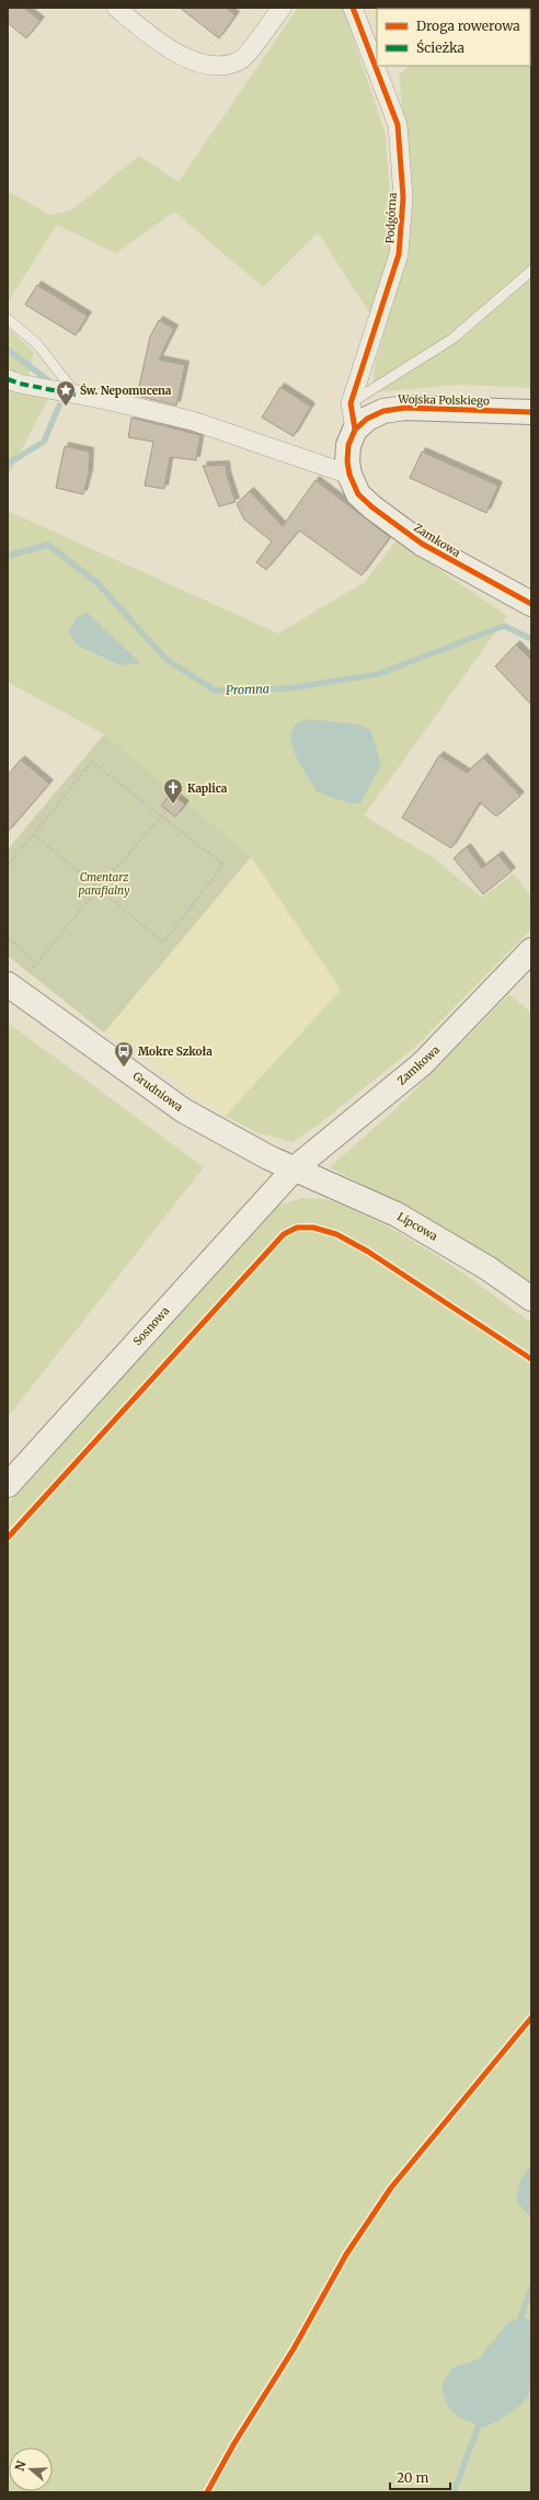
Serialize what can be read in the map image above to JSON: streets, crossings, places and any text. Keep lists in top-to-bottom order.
{
  "streets": {
    "street": [
      "Podgórna",
      "Wojska Polskiego",
      "Zamkowa",
      "Grudniowa",
      "Lipcowa",
      "Sosnowa"
    ]
  },
  "crossings": [
    ["Podgórna", "Wojska Polskiego"],
    ["Zamkowa", "Grudniowa"],
    ["Zamkowa", "Lipcowa"],
    ["Zamkowa", "Sosnowa"],
    ["Grudniowa", "Lipcowa"],
    ["Grudniowa", "Sosnowa"],
    ["Lipcowa", "Sosnowa"]
  ],
  "water": ["Promna"],
  "parks": ["Cmentarz parafialny"],
  "places": {
    "place": ["Św. Nepomucena"],
    "church": ["Kaplica"],
    "bus stop": ["Mokre Szkoła"]
  },
  "legend": ["Droga rowerowa", "Ścieżka"],
  "scale_bar": "20 m",
  "north": "left"
}
